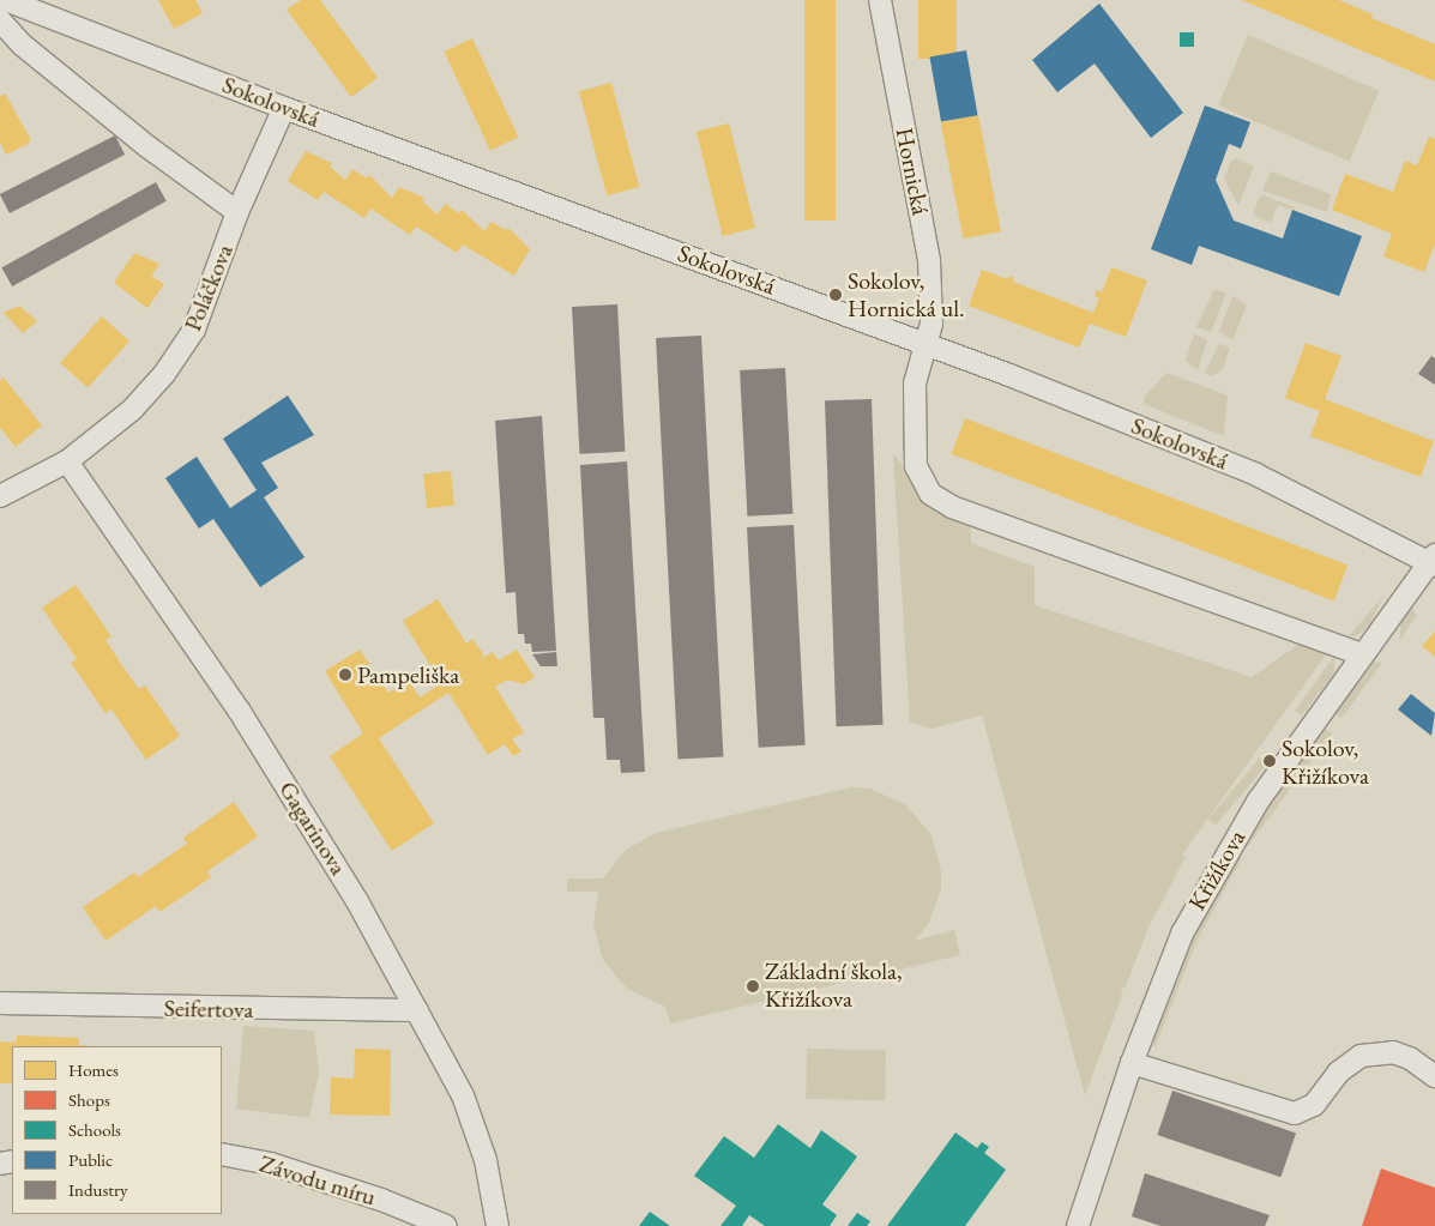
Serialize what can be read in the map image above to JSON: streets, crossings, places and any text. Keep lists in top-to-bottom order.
{
  "streets": {
    "street": [
      "Sokolovská",
      "Hornická",
      "Poláčkova",
      "Gagarinova",
      "Křižíkova",
      "Seifertova",
      "Závodu míru"
    ]
  },
  "crossings": [
    ["Sokolovská", "Hornická"],
    ["Sokolovská", "Poláčkova"],
    ["Sokolovská", "Křižíkova"],
    ["Hornická", "Křižíkova"],
    ["Poláčkova", "Gagarinova"],
    ["Gagarinova", "Seifertova"]
  ],
  "places": [
    "Sokolov, Hornická ul.",
    "Pampeliška",
    "Sokolov, Křižíkova",
    "Základní škola, Křižíkova"
  ],
  "legend": [
    "Homes",
    "Shops",
    "Schools",
    "Public",
    "Industry"
  ]
}
